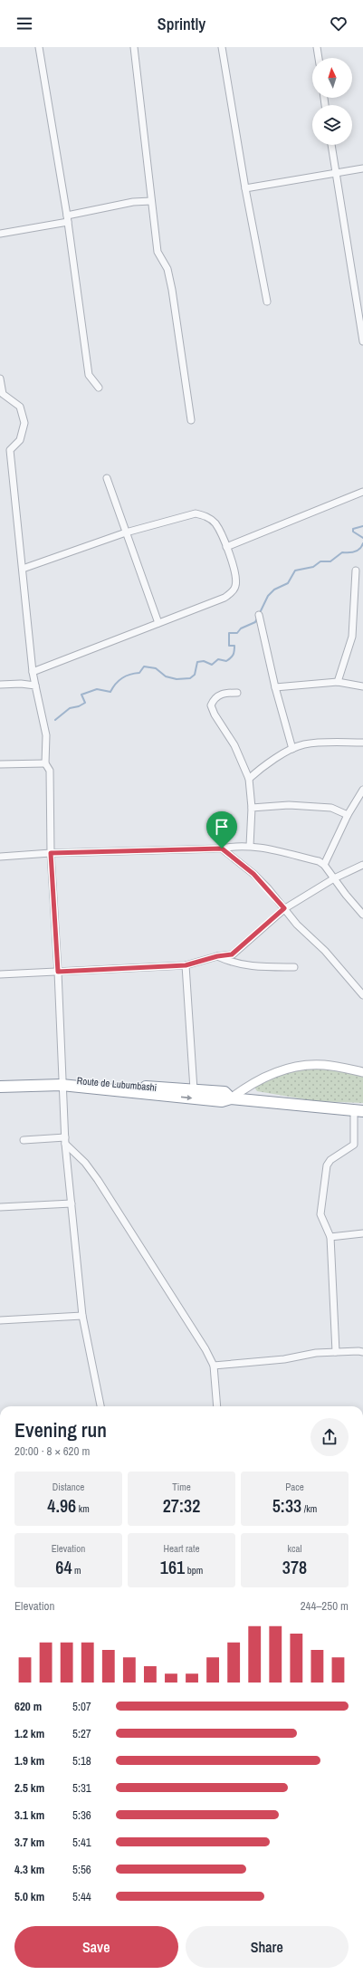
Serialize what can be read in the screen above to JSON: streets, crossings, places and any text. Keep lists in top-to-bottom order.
{
  "streets": {
    "highway": ["Route de Lubumbashi"]
  },
  "north": "top",
  "page": {
    "header": "Sprintly",
    "heading": ["Evening run", "20:00 · 8 × 620 m"],
    "stats": [
      ["Distance", "4.96 km"],
      ["Time", "27:32"],
      ["Pace", "5:33 /km"],
      ["Elevation", "64 m"],
      ["Heart rate", "161 bpm"],
      ["kcal", "378"]
    ],
    "chart": ["Elevation", "244–250 m"],
    "list": [
      {
        "name": "620 m",
        "note": "5:07"
      },
      {
        "name": "1.2 km",
        "note": "5:27"
      },
      {
        "name": "1.9 km",
        "note": "5:18"
      },
      {
        "name": "2.5 km",
        "note": "5:31"
      },
      {
        "name": "3.1 km",
        "note": "5:36"
      },
      {
        "name": "3.7 km",
        "note": "5:41"
      },
      {
        "name": "4.3 km",
        "note": "5:56"
      },
      {
        "name": "5.0 km",
        "note": "5:44"
      }
    ],
    "buttons": ["Save", "Share"]
  }
}
